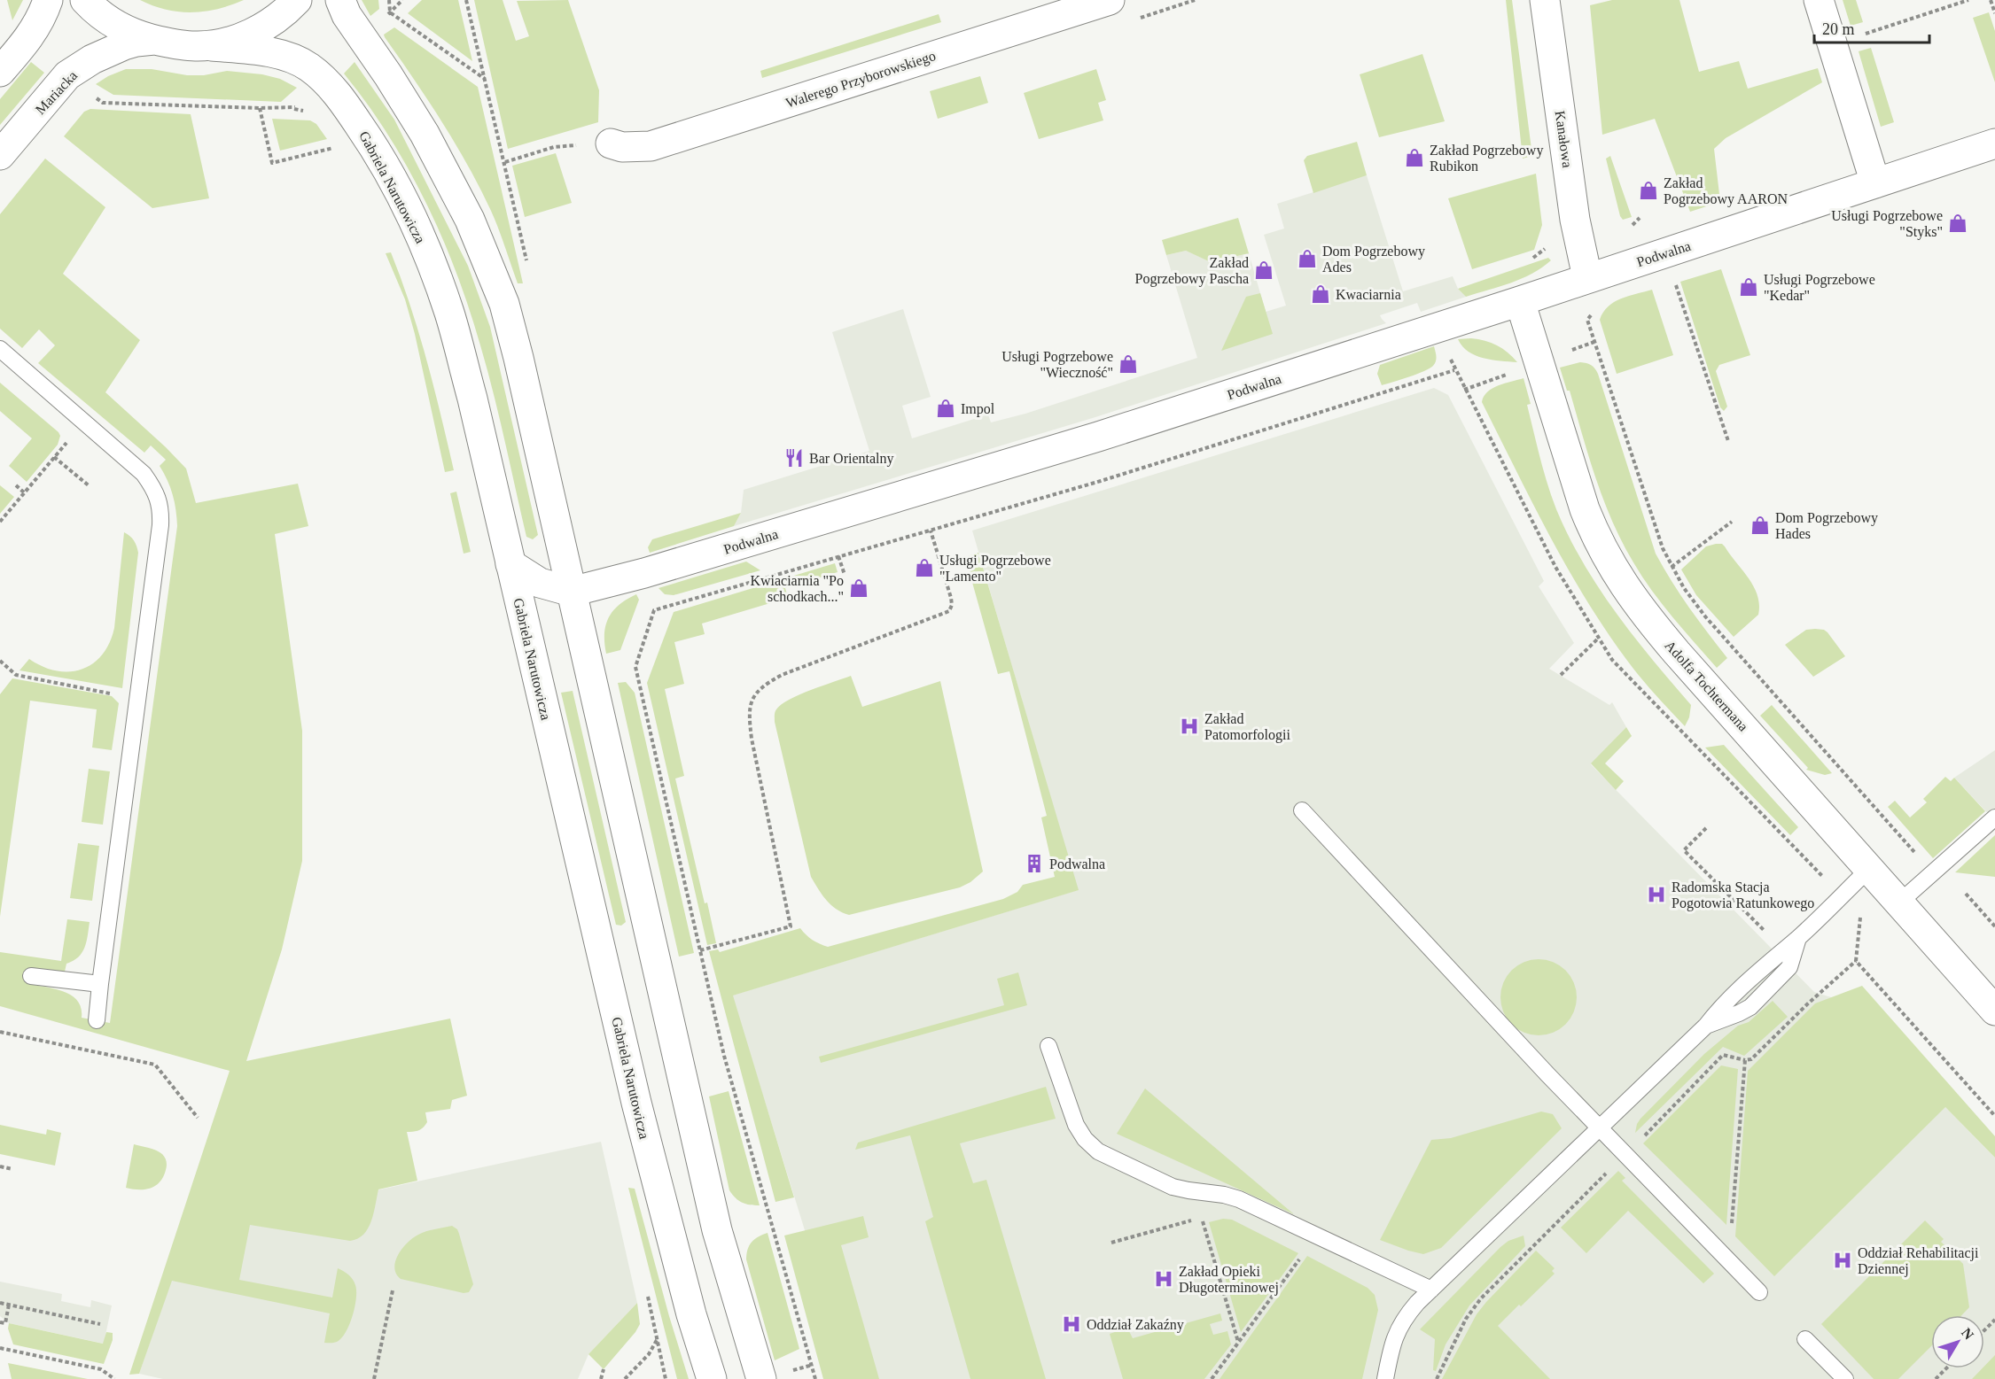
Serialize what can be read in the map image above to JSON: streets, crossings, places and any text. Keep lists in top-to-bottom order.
{
  "streets": {
    "street": [
      "Walerego Przyborowskiego",
      "Mariacka",
      "Kanałowa",
      "Gabriela Narutowicza",
      "Podwalna",
      "Adolfa Tochtermana"
    ]
  },
  "crossings": [
    ["Mariacka", "Gabriela Narutowicza"],
    ["Kanałowa", "Podwalna"],
    ["Podwalna", "Adolfa Tochtermana"]
  ],
  "places": {
    "shop": [
      "Zakład Pogrzebowy Rubikon",
      "Zakład Pogrzebowy AARON",
      "Usługi Pogrzebowe \"Styks\"",
      "Dom Pogrzebowy Ades",
      "Zakład Pogrzebowy Pascha",
      "Usługi Pogrzebowe \"Kedar\"",
      "Kwaciarnia",
      "Usługi Pogrzebowe \"Wieczność\"",
      "Impol",
      "Dom Pogrzebowy Hades",
      "Usługi Pogrzebowe \"Lamento\"",
      "Kwiaciarnia \"Po schodkach...\""
    ],
    "restaurant": ["Bar Orientalny"],
    "hospital": [
      "Zakład Patomorfologii",
      "Radomska Stacja Pogotowia Ratunkowego",
      "Oddział Rehabilitacji Dziennej",
      "Zakład Opieki Długoterminowej",
      "Oddział Zakaźny"
    ],
    "building": ["Podwalna"]
  },
  "scale_bar": "20 m",
  "north": "top right"
}
